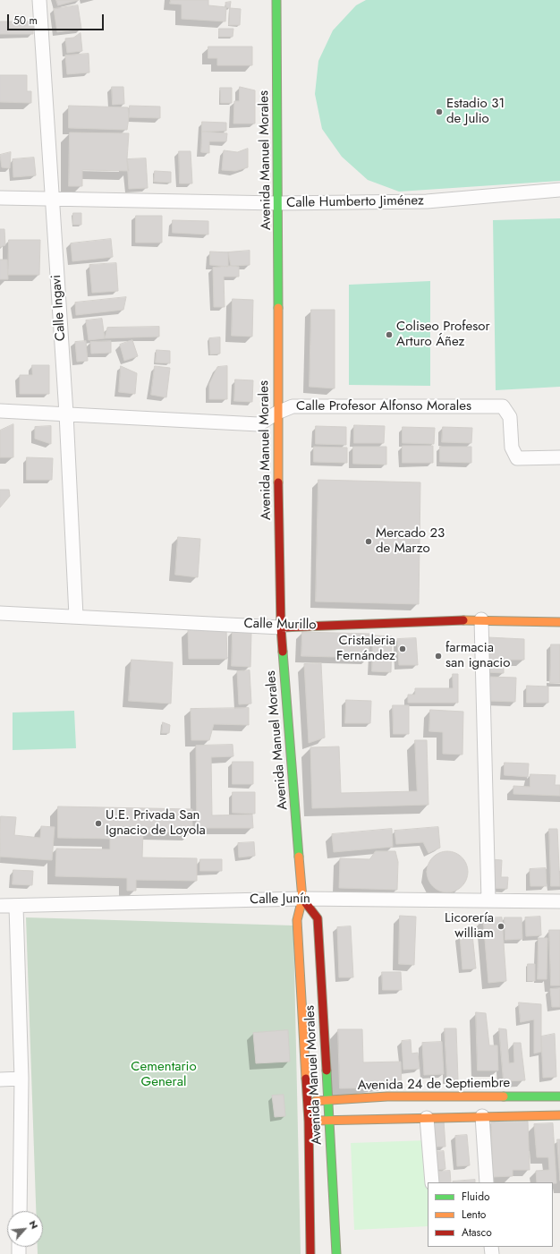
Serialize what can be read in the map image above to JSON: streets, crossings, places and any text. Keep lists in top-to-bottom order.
{
  "streets": {
    "street": [
      "Avenida Manuel Morales",
      "Calle Humberto Jiménez",
      "Calle Ingavi",
      "Calle Profesor Alfonso Morales",
      "Calle Murillo",
      "Calle Junín",
      "Avenida 24 de Septiembre"
    ]
  },
  "crossings": [
    ["Avenida Manuel Morales", "Calle Humberto Jiménez"],
    ["Avenida Manuel Morales", "Calle Profesor Alfonso Morales"],
    ["Avenida Manuel Morales", "Calle Murillo"],
    ["Avenida Manuel Morales", "Calle Junín"],
    ["Avenida Manuel Morales", "Avenida 24 de Septiembre"],
    ["Calle Humberto Jiménez", "Calle Ingavi"],
    ["Calle Ingavi", "Calle Profesor Alfonso Morales"],
    ["Calle Ingavi", "Calle Murillo"]
  ],
  "parks": ["Cementario General"],
  "places": [
    "Estadio 31 de Julio",
    "Coliseo Profesor Arturo Áñez",
    "Mercado 23 de Marzo",
    "Cristaleria Fernández",
    "farmacia san ignacio",
    "U.E. Privada San Ignacio de Loyola",
    "Licorería william"
  ],
  "legend": ["Fluido", "Lento", "Atasco"],
  "scale_bar": "50 m",
  "north": "top right"
}
